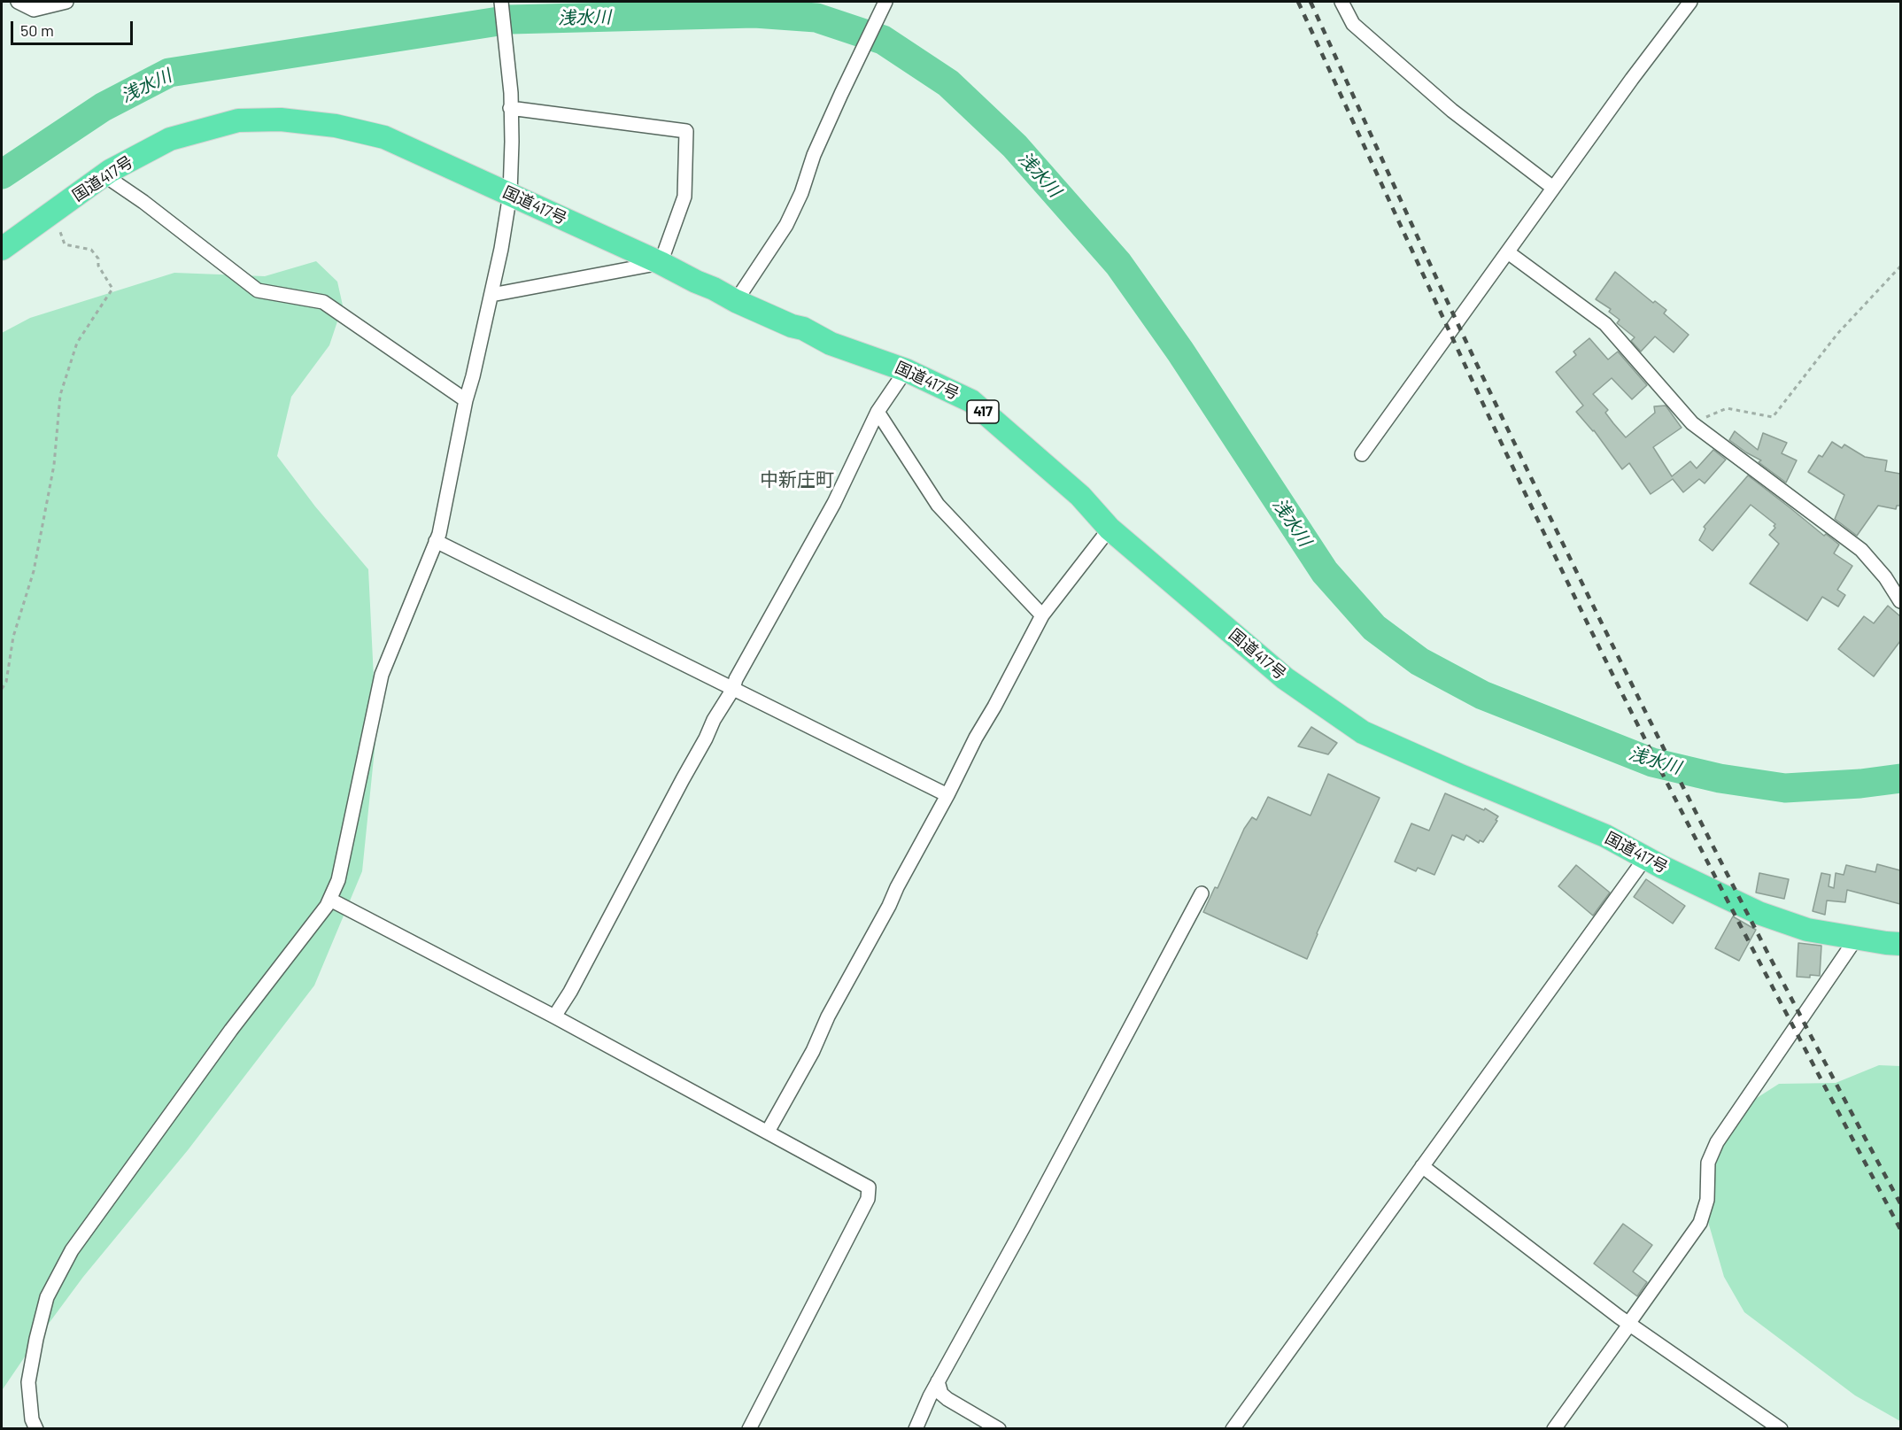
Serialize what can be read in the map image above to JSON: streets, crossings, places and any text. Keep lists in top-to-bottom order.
{
  "streets": {
    "highway": ["国道417号", "417"]
  },
  "districts": ["中新庄町"],
  "water": ["浅水川"],
  "scale_bar": "50 m"
}
